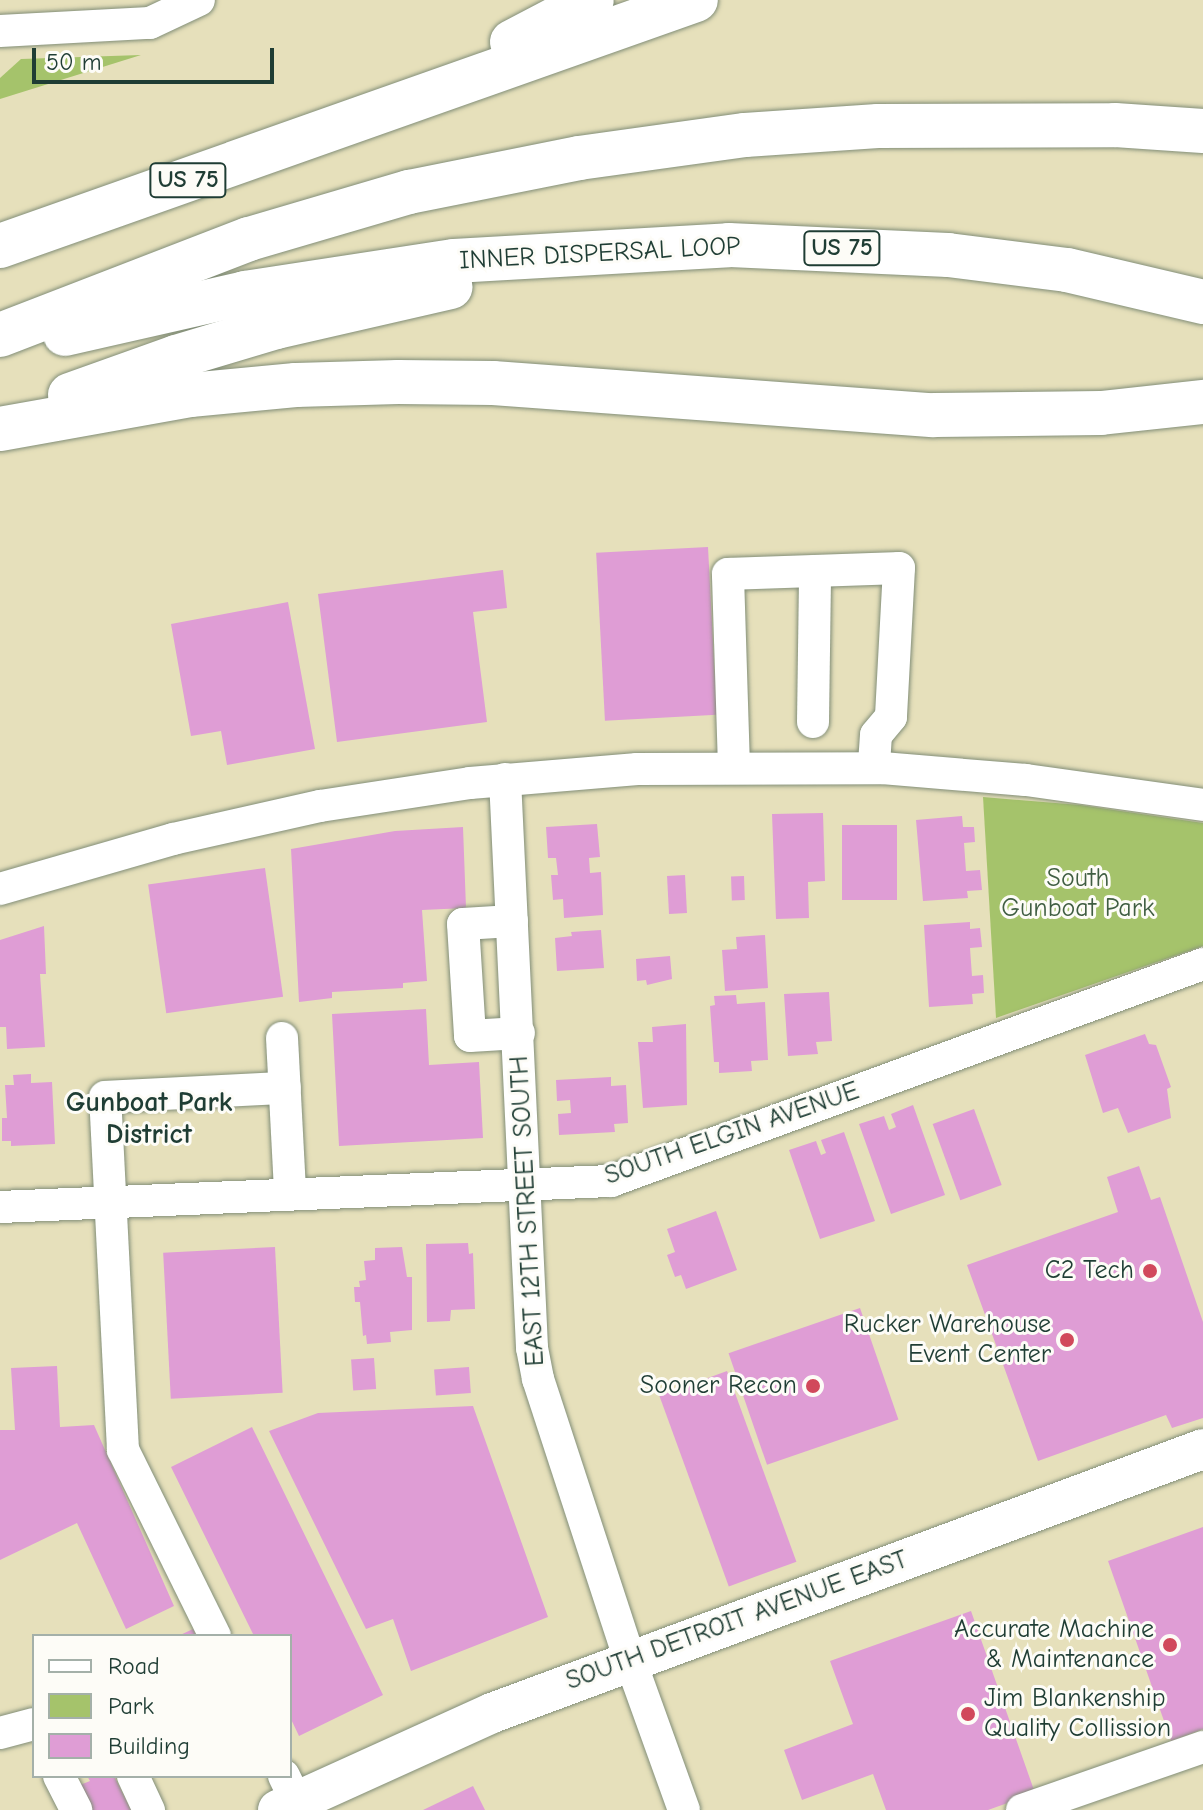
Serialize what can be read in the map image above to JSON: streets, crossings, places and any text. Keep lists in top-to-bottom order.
{
  "streets": {
    "highway": ["US 75", "INNER DISPERSAL LOOP"],
    "main road": ["SOUTH DETROIT AVENUE EAST"],
    "street": ["SOUTH ELGIN AVENUE", "EAST 12TH STREET SOUTH"]
  },
  "crossings": [
    ["SOUTH ELGIN AVENUE", "EAST 12TH STREET SOUTH"],
    ["EAST 12TH STREET SOUTH", "SOUTH DETROIT AVENUE EAST"]
  ],
  "districts": ["Gunboat Park District"],
  "parks": ["South Gunboat Park"],
  "places": [
    "C2 Tech",
    "Rucker Warehouse Event Center",
    "Sooner Recon",
    "Accurate Machine & Maintenance",
    "Jim Blankenship Quality Collission"
  ],
  "legend": ["Road", "Park", "Building"],
  "scale_bar": "50 m"
}
